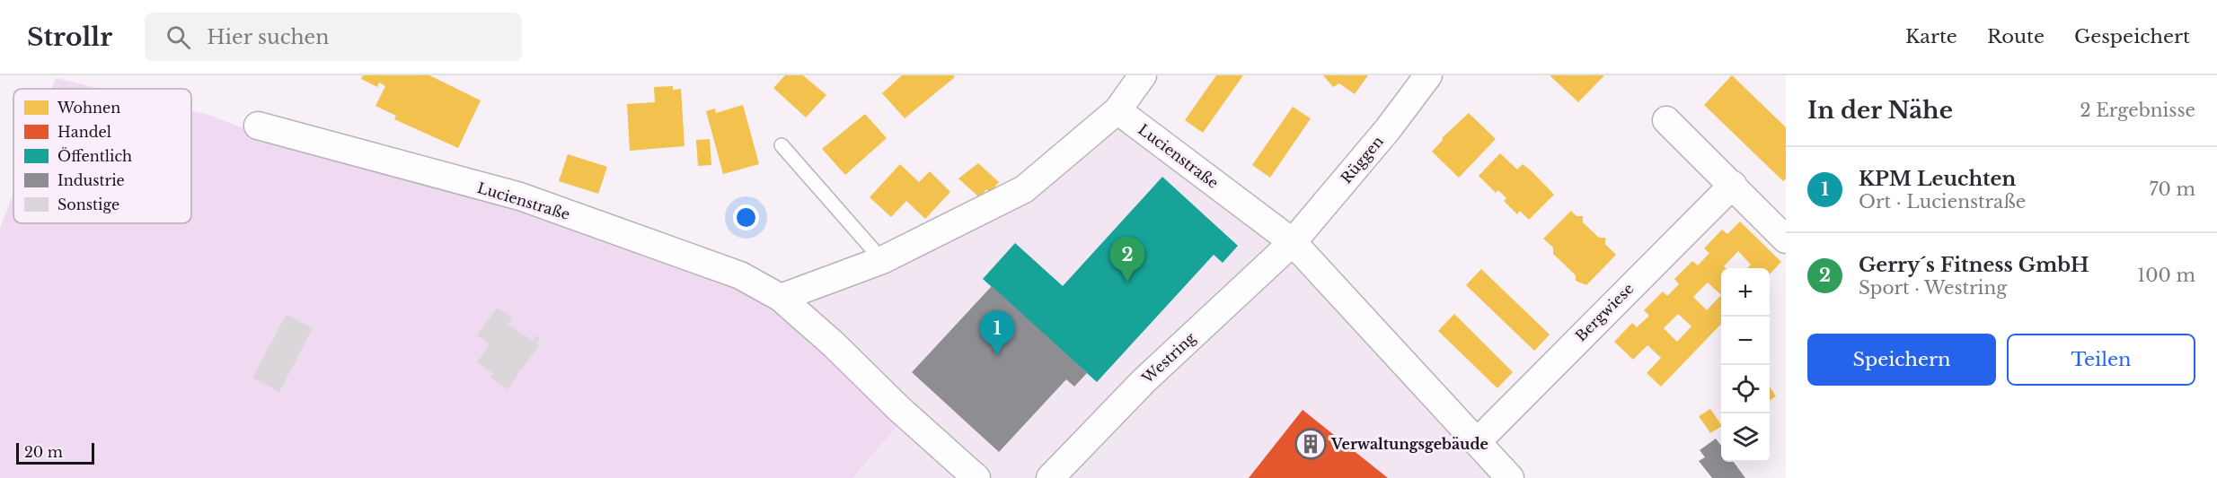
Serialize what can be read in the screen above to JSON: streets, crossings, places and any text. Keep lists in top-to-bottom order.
{
  "streets": {
    "street": [
      "Lucienstraße",
      "Rüggen",
      "Bergwiese",
      "Westring"
    ]
  },
  "crossings": [
    ["Lucienstraße", "Rüggen"],
    ["Lucienstraße", "Bergwiese"],
    ["Lucienstraße", "Westring"],
    ["Rüggen", "Westring"]
  ],
  "places": {
    "building": ["Verwaltungsgebäude"]
  },
  "legend": [
    "Wohnen",
    "Handel",
    "Öffentlich",
    "Industrie",
    "Sonstige"
  ],
  "scale_bar": "20 m",
  "page": {
    "header": "Strollr",
    "search": "Hier suchen",
    "nav": ["Karte", "Route", "Gespeichert"],
    "heading": ["In der Nähe", "2 Ergebnisse"],
    "list": [
      {
        "mark": "1",
        "name": "KPM Leuchten",
        "note": "Ort · Lucienstraße",
        "value": "70 m"
      },
      {
        "mark": "2",
        "name": "Gerry´s Fitness GmbH",
        "note": "Sport · Westring",
        "value": "100 m"
      }
    ],
    "pins": ["2", "1"],
    "map_buttons": ["+", "−"],
    "buttons": ["Speichern", "Teilen"],
    "scale": "20 m"
  }
}
